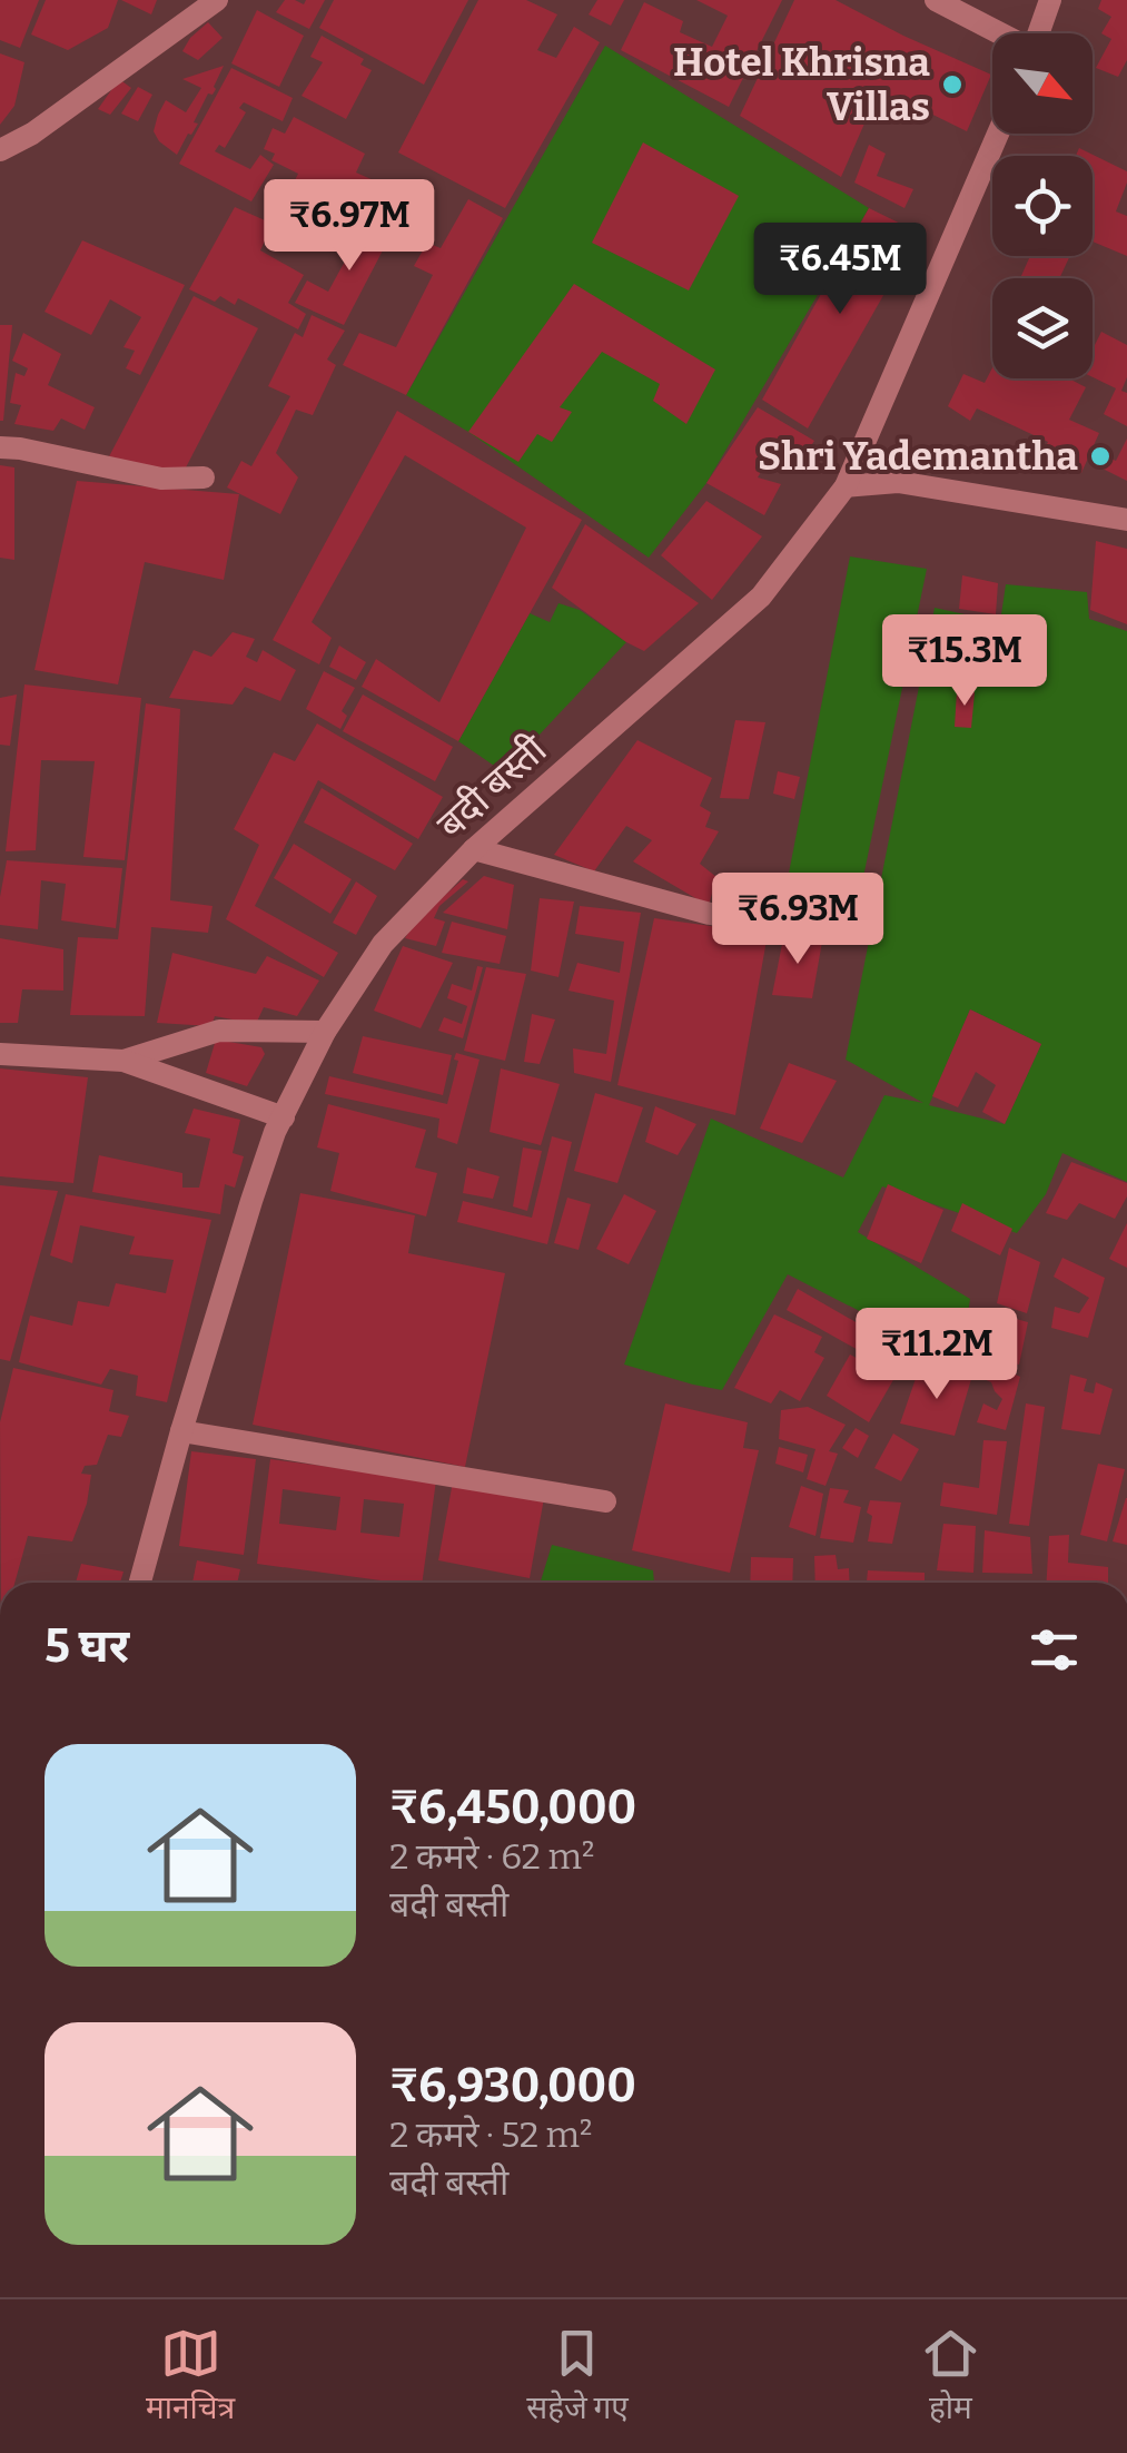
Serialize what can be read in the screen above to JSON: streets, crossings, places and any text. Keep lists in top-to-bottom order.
{
  "streets": {
    "street": ["बदी बस्ती"]
  },
  "places": ["Hotel Khrisna Villas", "Shri Yademantha"],
  "north": "bottom right",
  "page": {
    "price": [
      "₹6.97M",
      "₹6.45M",
      "₹15.3M",
      "₹6.93M",
      "₹11.2M"
    ],
    "heading": "5 घर",
    "list": [
      {
        "name": "₹6,450,000",
        "note": "2 कमरे · 62 m² · बदी बस्ती"
      },
      {
        "name": "₹6,930,000",
        "note": "2 कमरे · 52 m² · बदी बस्ती"
      }
    ],
    "tabs": ["मानचित्र", "सहेजे गए", "होम"]
  }
}
